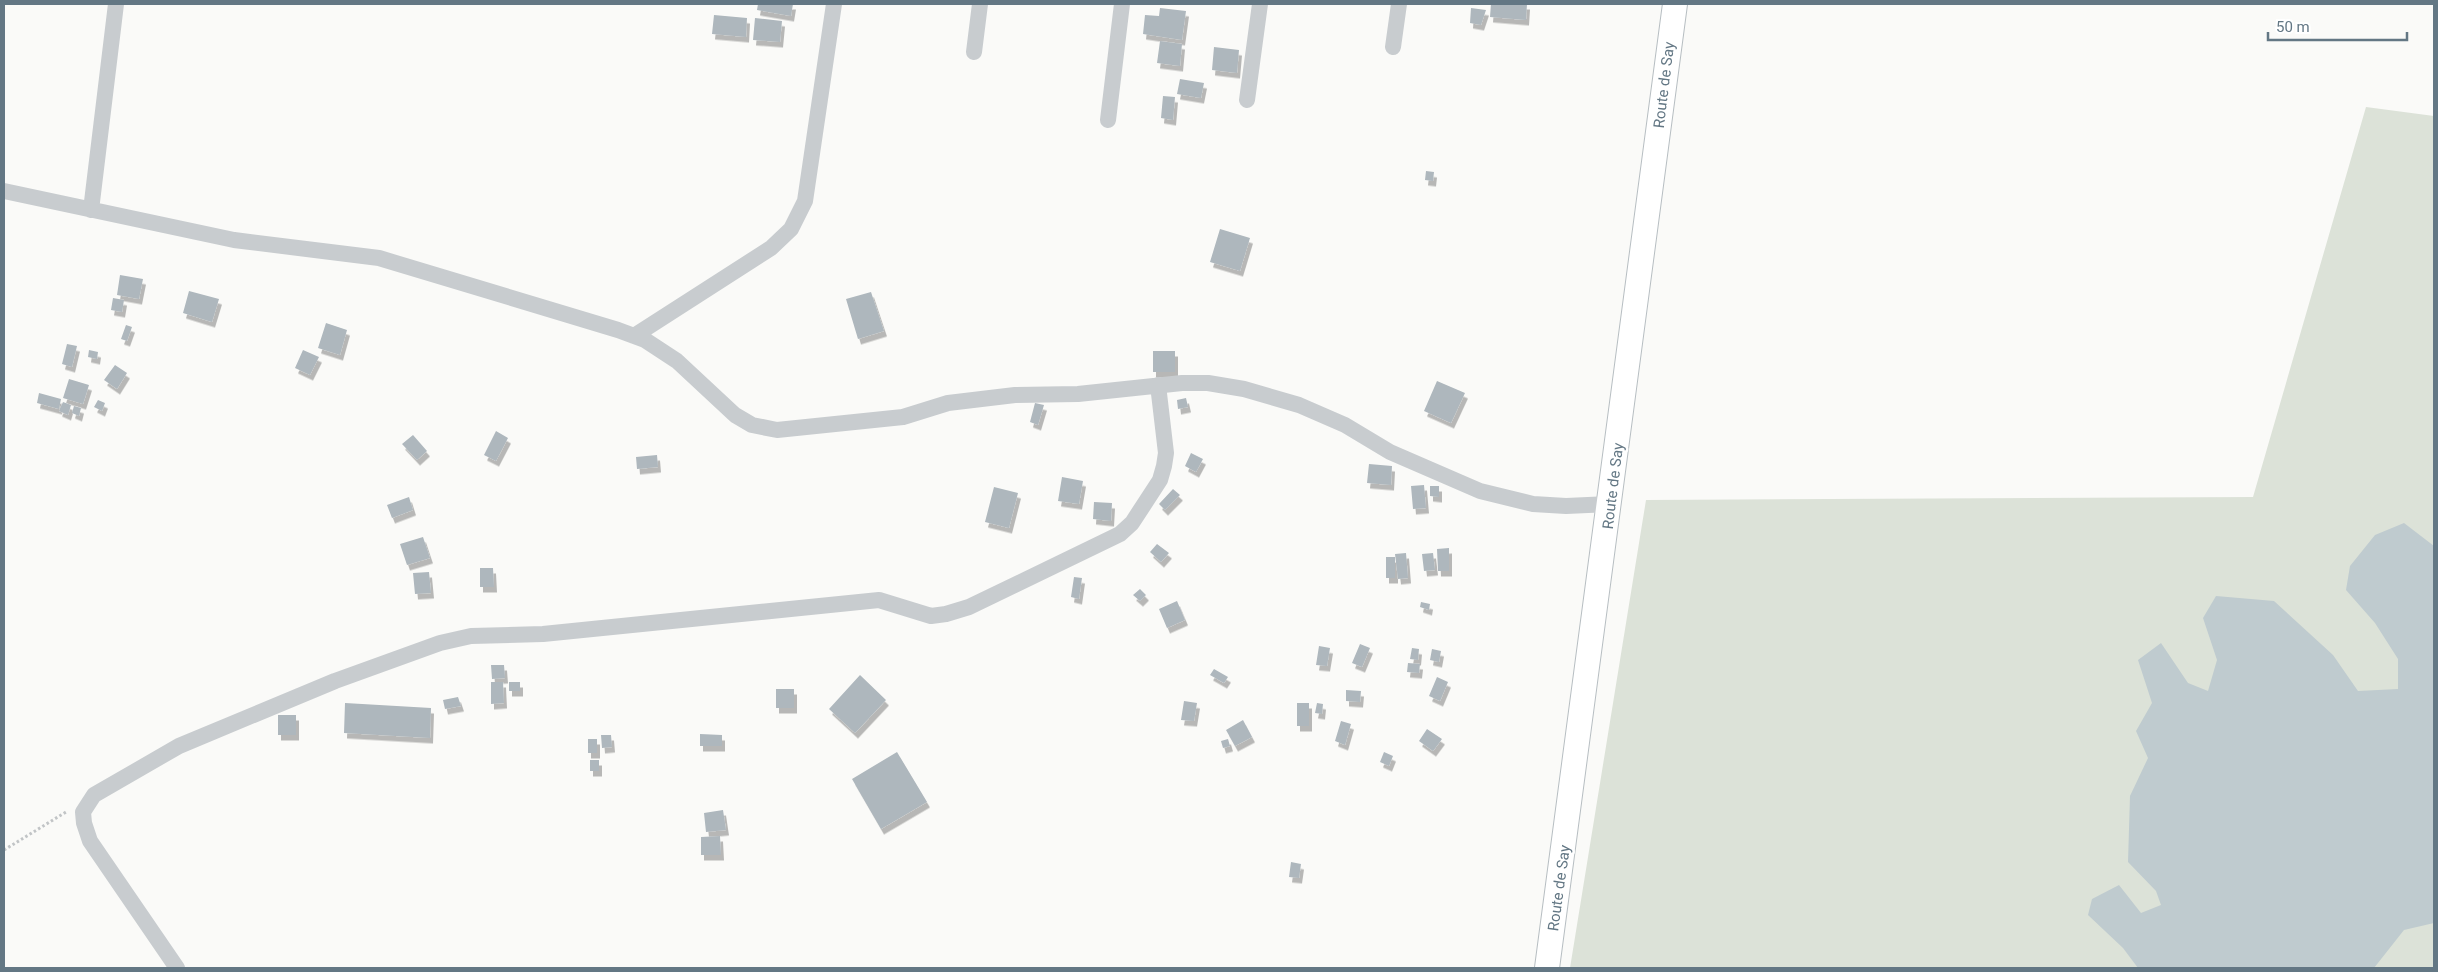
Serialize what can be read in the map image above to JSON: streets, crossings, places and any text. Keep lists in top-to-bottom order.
{
  "streets": {
    "main road": ["Route de Say"]
  },
  "scale_bar": "50 m"
}
